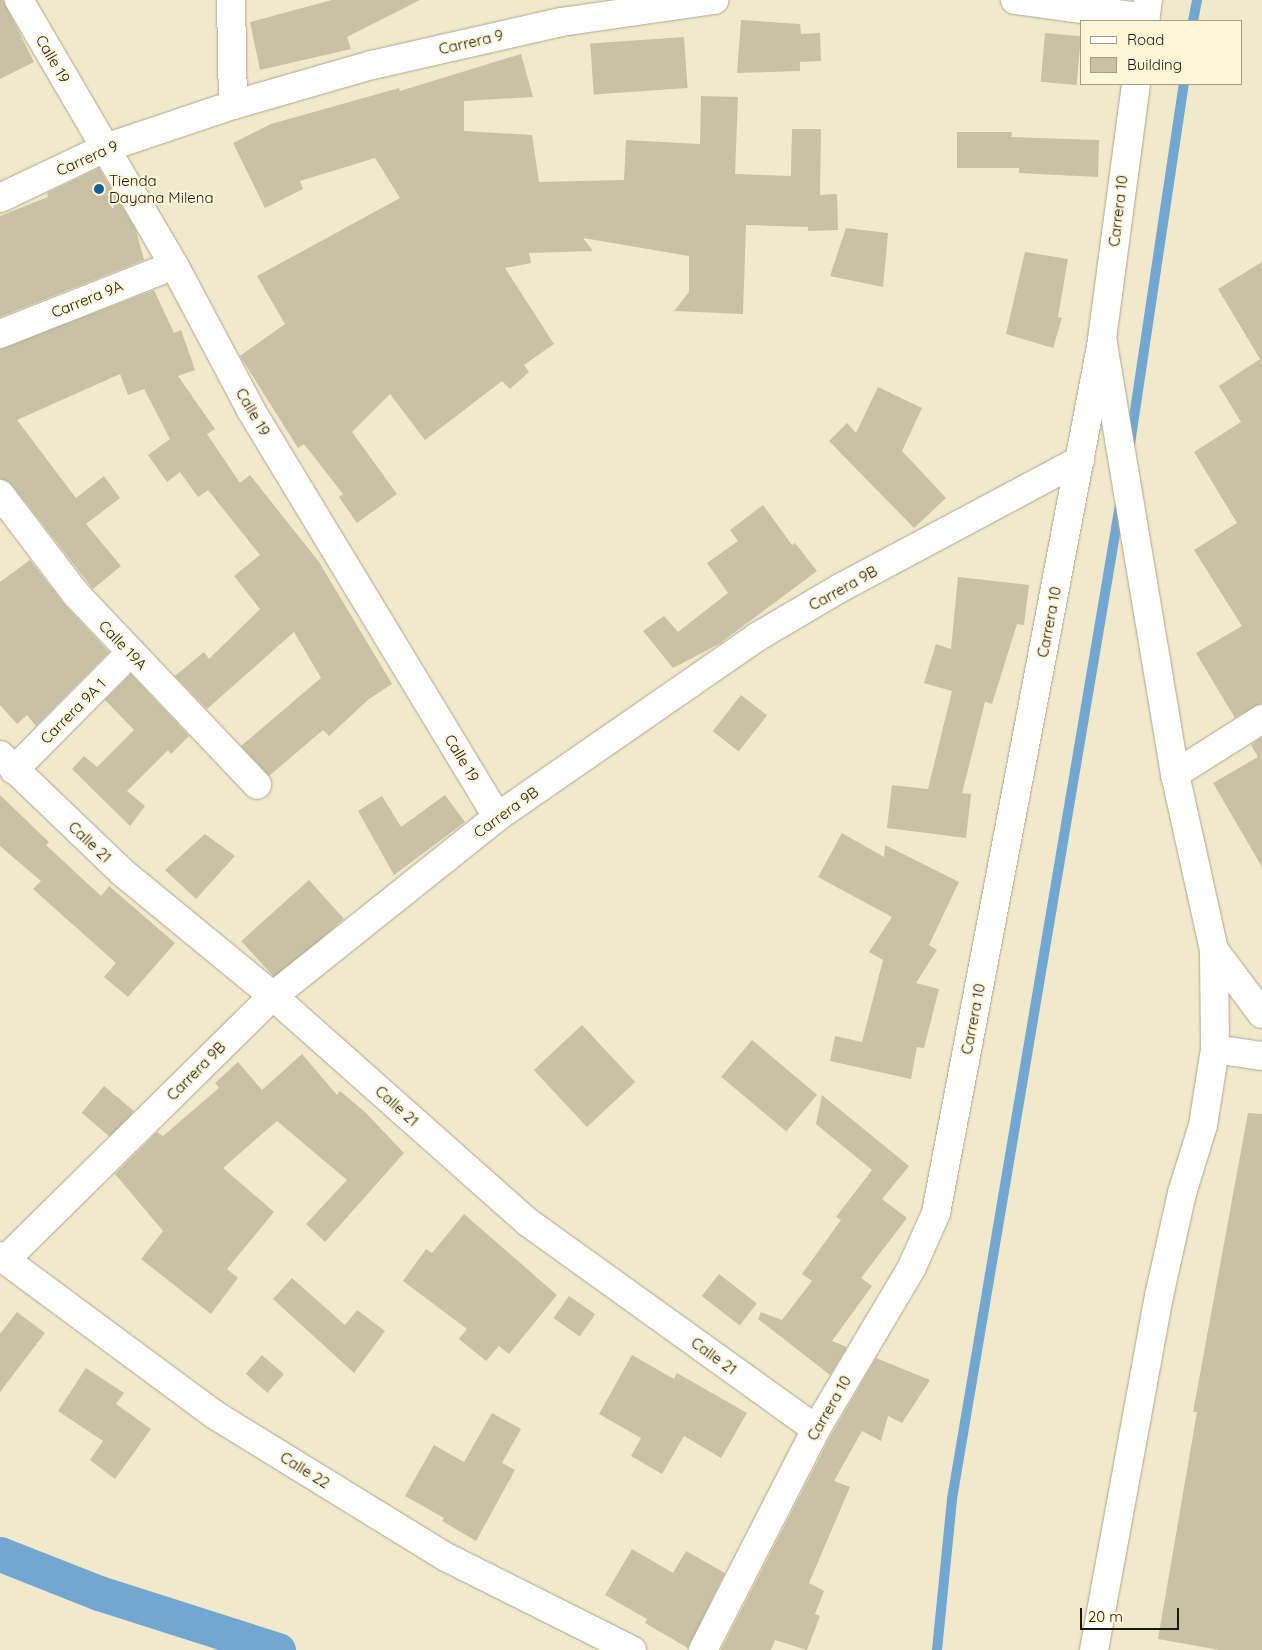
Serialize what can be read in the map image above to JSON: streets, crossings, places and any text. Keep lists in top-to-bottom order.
{
  "streets": {
    "street": [
      "Carrera 9",
      "Calle 19",
      "Carrera 10",
      "Carrera 9A",
      "Carrera 9B",
      "Calle 19A",
      "Carrera 9A 1",
      "Calle 21",
      "Calle 22"
    ]
  },
  "crossings": [
    ["Carrera 9", "Calle 19"],
    ["Calle 19", "Carrera 9A"],
    ["Calle 19", "Carrera 9B"],
    ["Carrera 10", "Carrera 9B"],
    ["Carrera 10", "Calle 21"],
    ["Carrera 9B", "Calle 21"],
    ["Carrera 9B", "Calle 22"],
    ["Calle 19A", "Carrera 9A 1"],
    ["Carrera 9A 1", "Calle 21"]
  ],
  "places": ["Tienda Dayana Milena"],
  "legend": ["Road", "Building"],
  "scale_bar": "20 m"
}
